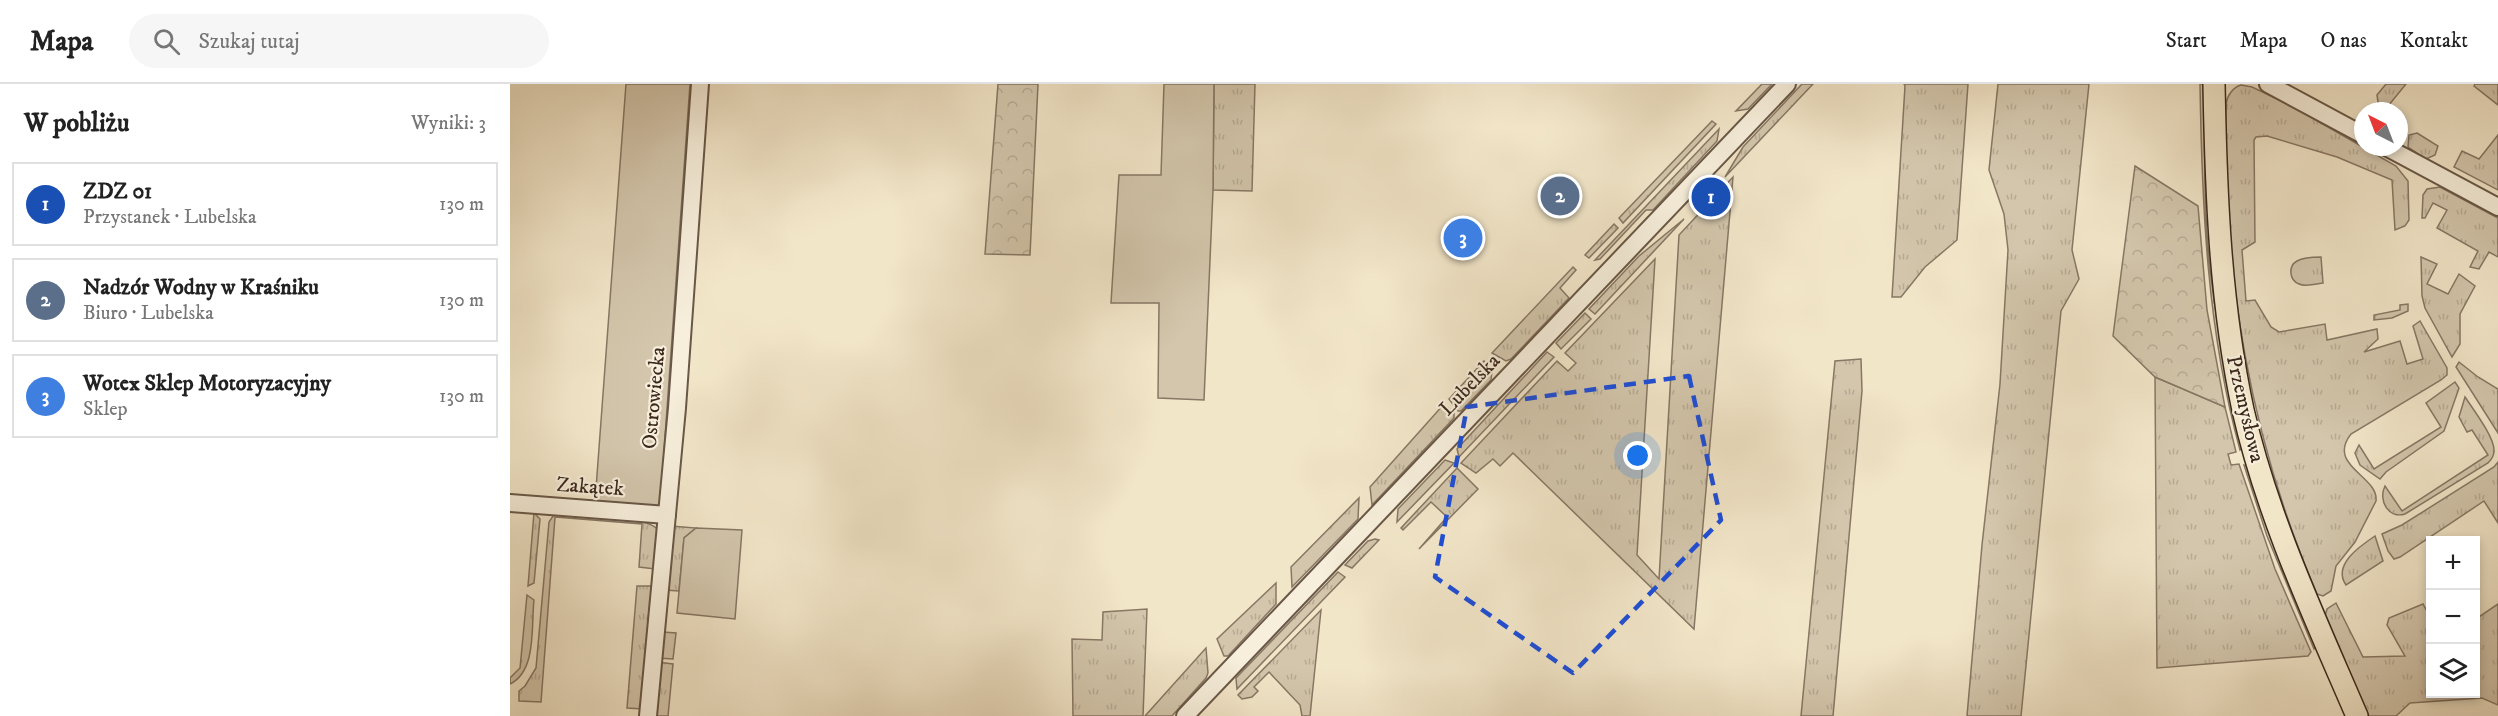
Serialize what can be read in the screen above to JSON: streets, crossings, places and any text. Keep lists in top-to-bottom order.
{
  "streets": {
    "main road": ["Przemysłowa"],
    "street": ["Lubelska", "Ostrowiecka", "Zakątek"]
  },
  "crossings": [
    ["Ostrowiecka", "Zakątek"]
  ],
  "north": "top left",
  "page": {
    "header": "Mapa",
    "search": "Szukaj tutaj",
    "nav": [
      "Start",
      "Mapa",
      "O nas",
      "Kontakt"
    ],
    "heading": ["W pobliżu", "Wyniki: 3"],
    "list": [
      {
        "mark": "1",
        "name": "ZDZ 01",
        "note": "Przystanek · Lubelska",
        "value": "130 m"
      },
      {
        "mark": "2",
        "name": "Nadzór Wodny w Kraśniku",
        "note": "Biuro · Lubelska",
        "value": "130 m"
      },
      {
        "mark": "3",
        "name": "Wotex Sklep Motoryzacyjny",
        "note": "Sklep",
        "value": "130 m"
      }
    ],
    "pins": ["2", "1", "3"],
    "map_buttons": ["+", "−"]
  }
}
